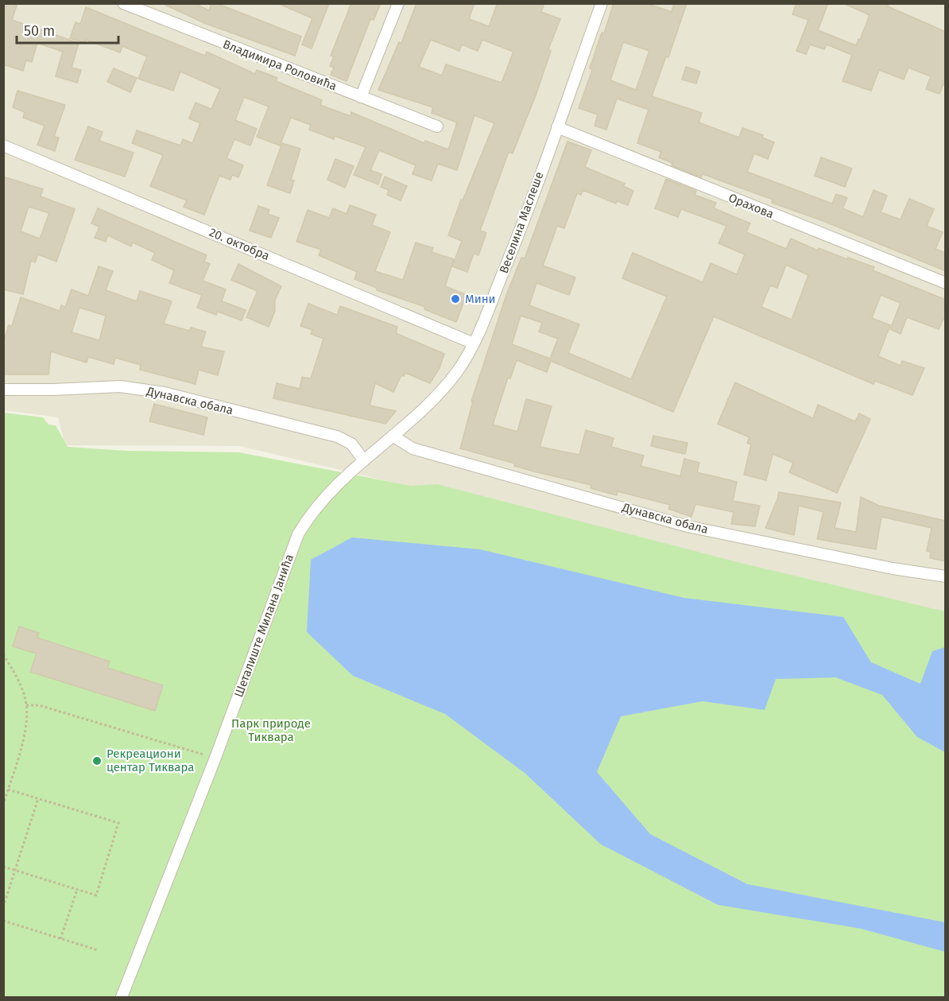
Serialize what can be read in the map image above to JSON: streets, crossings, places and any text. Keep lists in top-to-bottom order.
{
  "streets": {
    "street": [
      "Владимира Роловића",
      "Орахова",
      "Веселина Маслеше",
      "20. октобра",
      "Дунавска обала",
      "Шеталиште Милана Јанића"
    ]
  },
  "crossings": [
    ["Орахова", "Веселина Маслеше"],
    ["Веселина Маслеше", "20. октобра"],
    ["Веселина Маслеше", "Дунавска обала"],
    ["Веселина Маслеше", "Шеталиште Милана Јанића"],
    ["Дунавска обала", "Шеталиште Милана Јанића"]
  ],
  "parks": ["Парк природе Тиквара"],
  "places": ["Мини", "Рекреациони центар Тиквара"],
  "scale_bar": "50 m"
}
